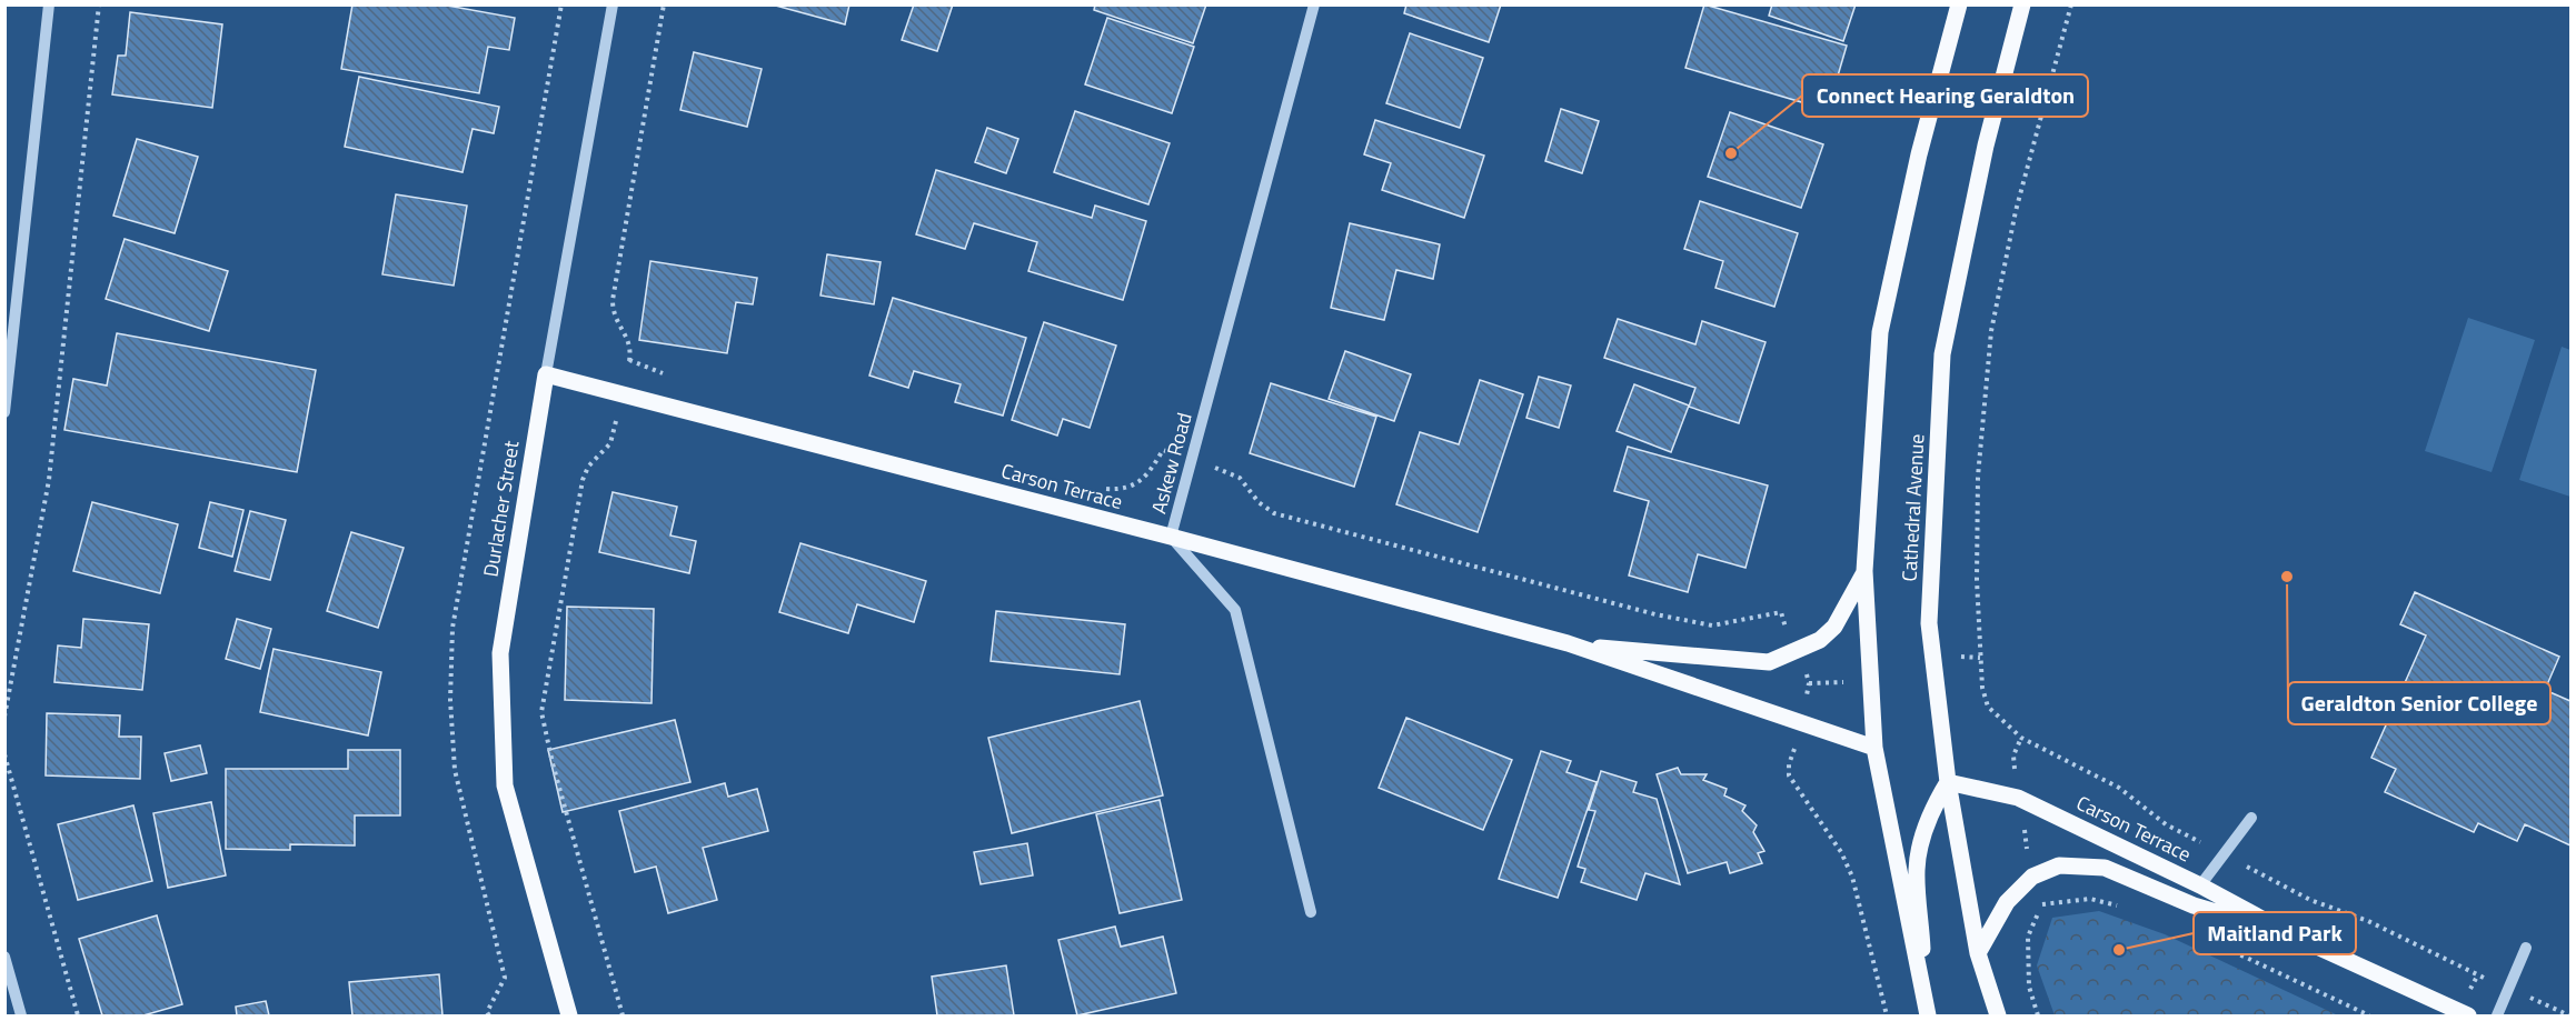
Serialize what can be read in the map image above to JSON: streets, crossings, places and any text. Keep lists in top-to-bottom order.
{
  "streets": {
    "main road": ["Carson Terrace", "Cathedral Avenue", "Durlacher Street"],
    "street": ["Askew Road"]
  },
  "crossings": [
    ["Askew Road", "Carson Terrace"],
    ["Carson Terrace", "Cathedral Avenue"],
    ["Carson Terrace", "Durlacher Street"]
  ],
  "places": ["Connect Hearing Geraldton", "Geraldton Senior College", "Maitland Park"]
}
